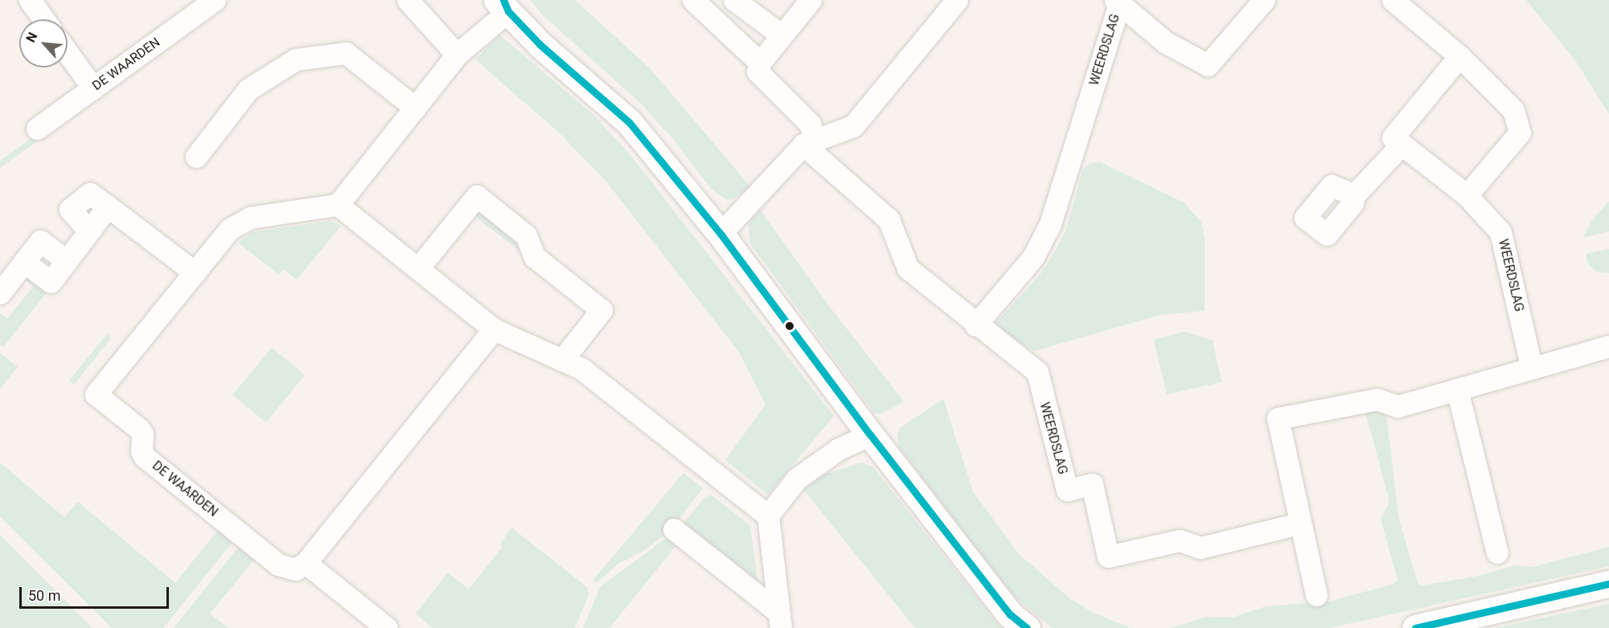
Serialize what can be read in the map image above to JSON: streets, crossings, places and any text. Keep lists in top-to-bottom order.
{
  "streets": {
    "street": ["WEERDSLAG", "DE WAARDEN"]
  },
  "scale_bar": "50 m",
  "north": "top left"
}
